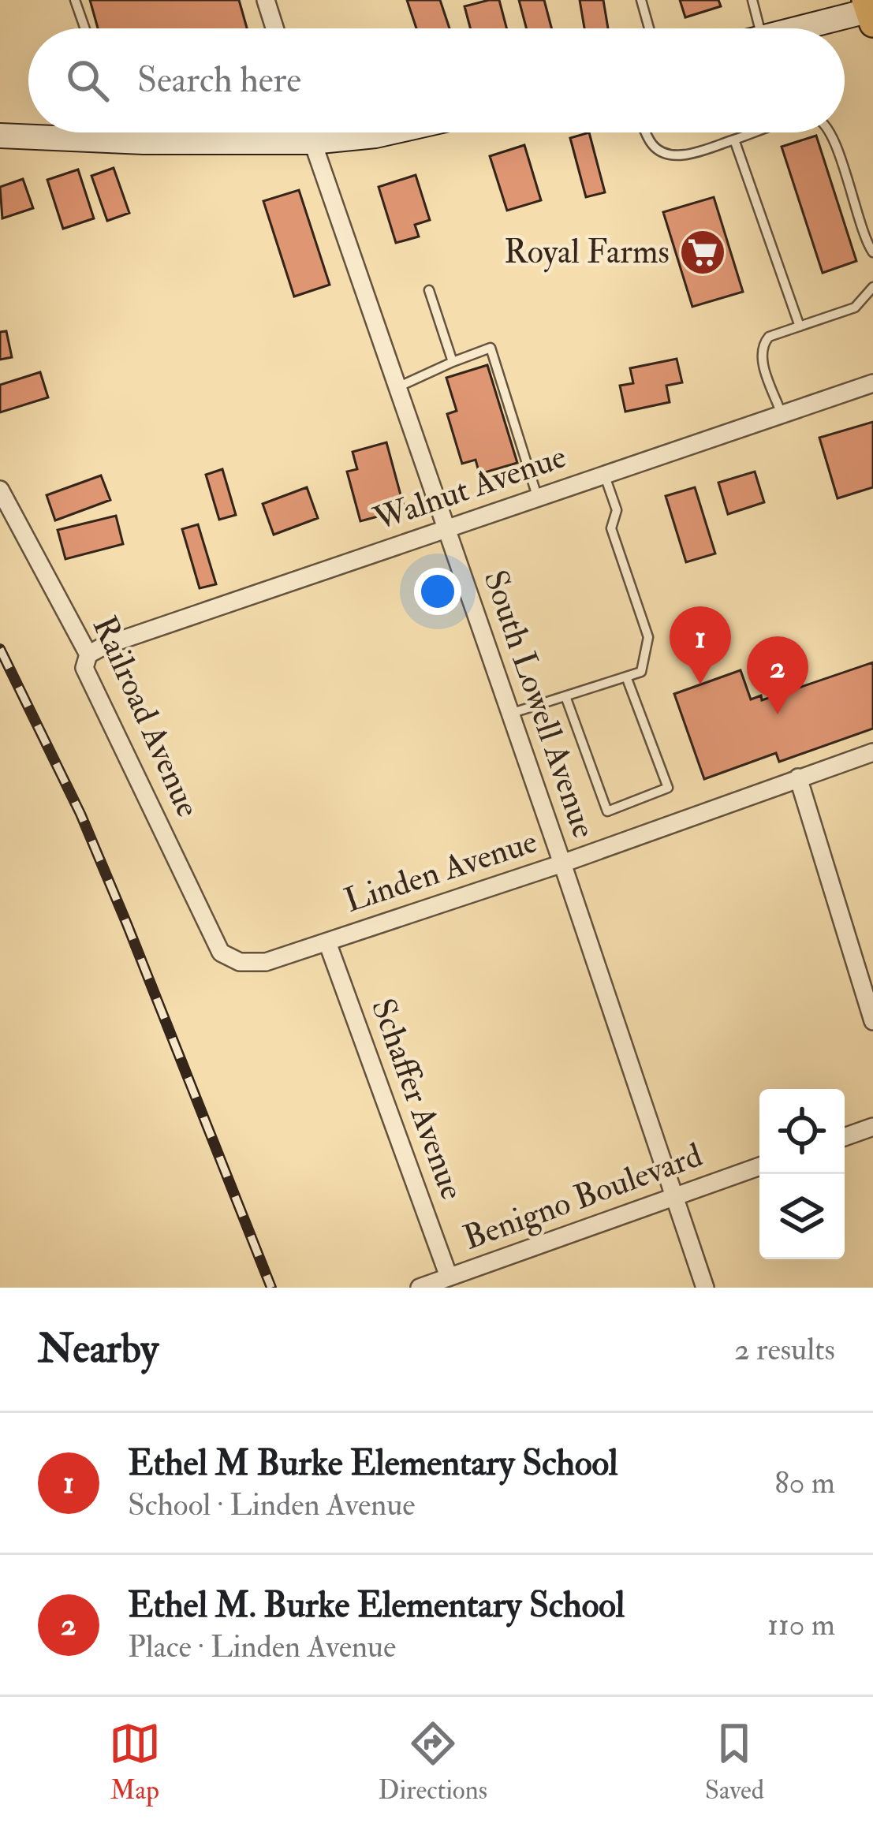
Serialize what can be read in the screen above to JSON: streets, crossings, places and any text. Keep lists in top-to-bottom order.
{
  "streets": {
    "street": [
      "Walnut Avenue",
      "South Lowell Avenue",
      "Railroad Avenue",
      "Linden Avenue",
      "Schaffer Avenue",
      "Benigno Boulevard"
    ]
  },
  "crossings": [
    ["Walnut Avenue", "South Lowell Avenue"],
    ["Walnut Avenue", "Railroad Avenue"],
    ["South Lowell Avenue", "Linden Avenue"],
    ["South Lowell Avenue", "Benigno Boulevard"],
    ["Railroad Avenue", "Linden Avenue"],
    ["Linden Avenue", "Schaffer Avenue"],
    ["Schaffer Avenue", "Benigno Boulevard"]
  ],
  "places": {
    "supermarket": ["Royal Farms"]
  },
  "page": {
    "search": "Search here",
    "pins": ["1", "2"],
    "heading": ["Nearby", "2 results"],
    "list": [
      {
        "mark": "1",
        "name": "Ethel M Burke Elementary School",
        "note": "School · Linden Avenue",
        "value": "80 m"
      },
      {
        "mark": "2",
        "name": "Ethel M. Burke Elementary School",
        "note": "Place · Linden Avenue",
        "value": "110 m"
      }
    ],
    "nav": ["Map", "Directions", "Saved"]
  }
}
